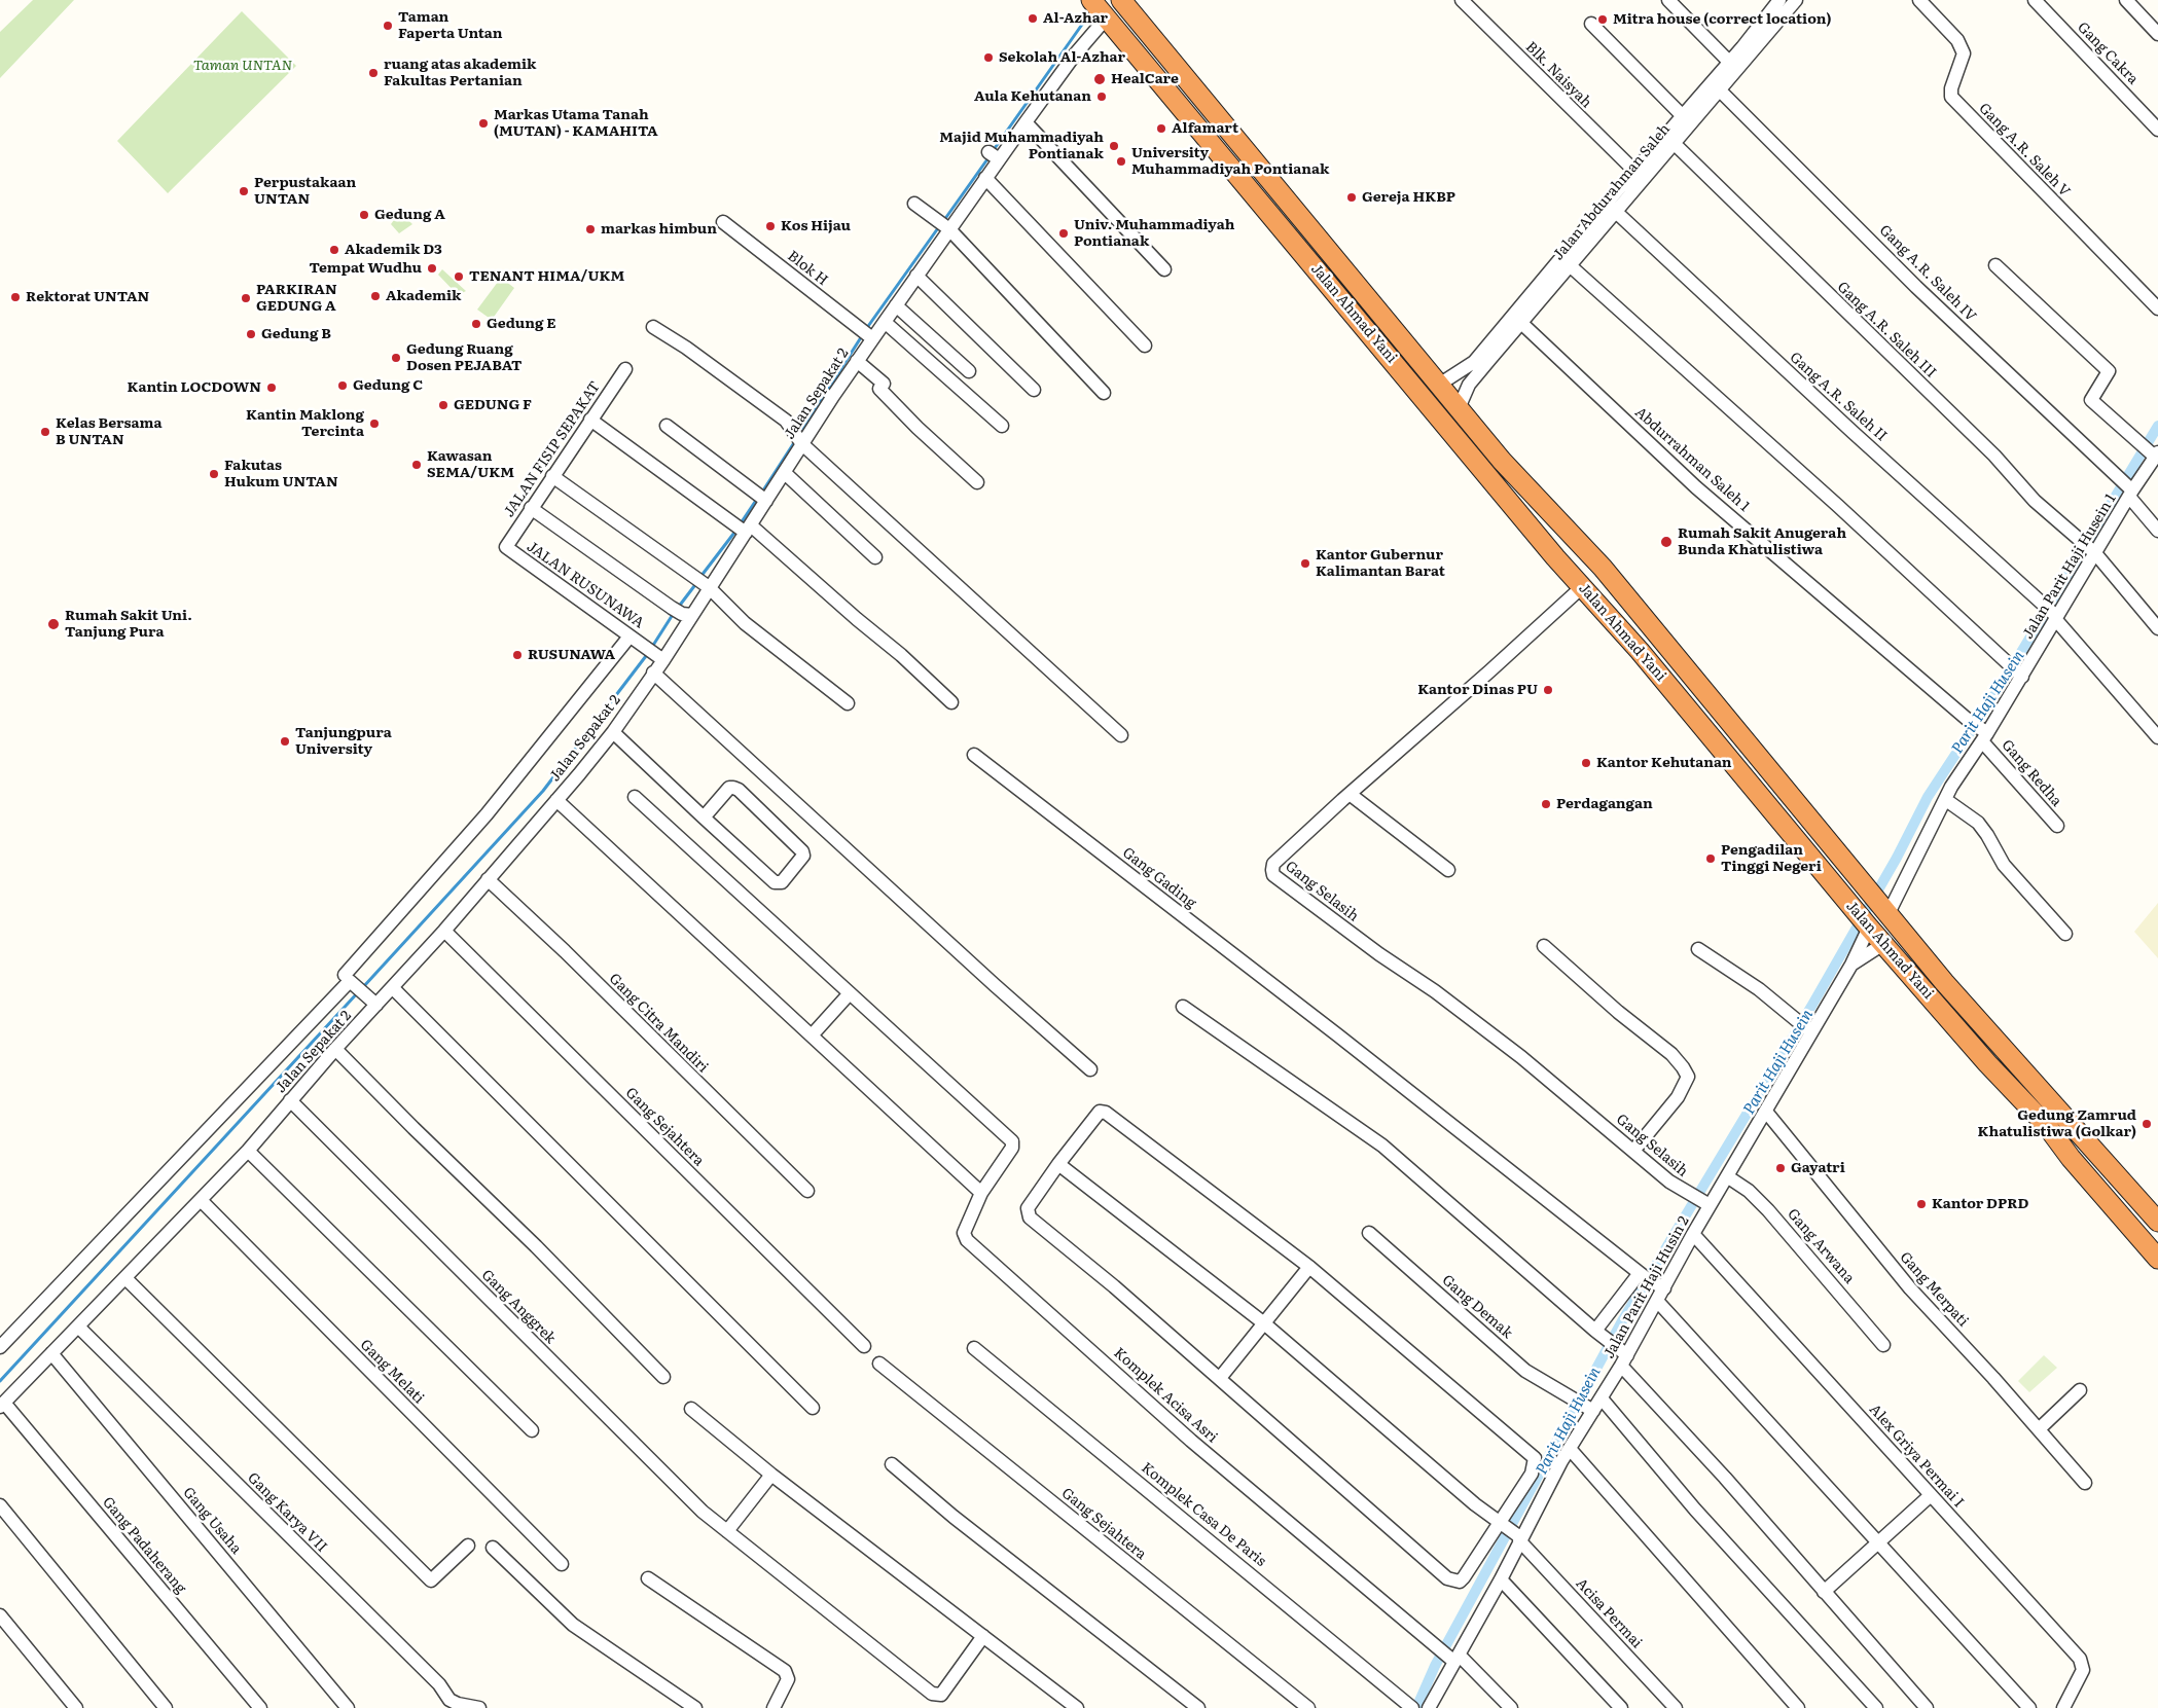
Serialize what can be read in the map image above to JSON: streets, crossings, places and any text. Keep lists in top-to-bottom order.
{
  "streets": {
    "highway": ["Jalan Ahmad Yani"],
    "street": [
      "Gang Cakra",
      "Blk. Naisyah",
      "Gang A.R. Saleh V",
      "Jalan Abdurahman Saleh",
      "Blok H",
      "Gang A.R. Saleh IV",
      "Gang A.R. Saleh III",
      "Jalan Sepakat 2",
      "Gang A.R. Saleh II",
      "JALAN FISIP SEPAKAT",
      "Abdurrahman Saleh 1",
      "Jalan Parit Haji Husein 1",
      "JALAN RUSUNAWA",
      "Gang Redha",
      "Gang Gading",
      "Gang Selasih",
      "Gang Citra Mandiri",
      "Gang Sejahtera",
      "Gang Arwana",
      "Jalan Parit Haji Husin 2",
      "Gang Merpati",
      "Gang Anggrek",
      "Gang Demak",
      "Gang Melati",
      "Komplek Acisa Asri",
      "Alex Griya Permai I",
      "Gang Karya VII",
      "Komplek Casa De Paris",
      "Gang Usaha",
      "Gang Padaherang",
      "Acisa Permai"
    ]
  },
  "crossings": [
    ["Blk. Naisyah", "Jalan Abdurahman Saleh"],
    ["Jalan Abdurahman Saleh", "Gang A.R. Saleh IV"],
    ["Jalan Abdurahman Saleh", "Jalan Ahmad Yani"],
    ["Jalan Abdurahman Saleh", "Gang A.R. Saleh III"],
    ["Jalan Abdurahman Saleh", "Gang A.R. Saleh II"],
    ["Jalan Abdurahman Saleh", "Abdurrahman Saleh 1"],
    ["Blok H", "Jalan Sepakat 2"],
    ["Gang A.R. Saleh IV", "Jalan Parit Haji Husein 1"],
    ["Jalan Ahmad Yani", "Jalan Sepakat 2"],
    ["Jalan Ahmad Yani", "Jalan Parit Haji Husein 1"],
    ["Jalan Ahmad Yani", "Gang Selasih"],
    ["Jalan Ahmad Yani", "Jalan Parit Haji Husin 2"],
    ["Gang A.R. Saleh III", "Jalan Parit Haji Husein 1"],
    ["Jalan Sepakat 2", "JALAN RUSUNAWA"],
    ["Jalan Sepakat 2", "Gang Citra Mandiri"],
    ["Jalan Sepakat 2", "Gang Sejahtera"],
    ["Jalan Sepakat 2", "Gang Anggrek"],
    ["Jalan Sepakat 2", "Gang Melati"],
    ["Jalan Sepakat 2", "Gang Karya VII"],
    ["Jalan Sepakat 2", "Gang Usaha"],
    ["Jalan Sepakat 2", "Gang Padaherang"],
    ["Gang A.R. Saleh II", "Jalan Parit Haji Husein 1"],
    ["JALAN FISIP SEPAKAT", "JALAN RUSUNAWA"],
    ["Abdurrahman Saleh 1", "Jalan Parit Haji Husein 1"],
    ["Abdurrahman Saleh 1", "Gang Redha"],
    ["Jalan Parit Haji Husein 1", "Gang Redha"],
    ["Gang Gading", "Jalan Parit Haji Husin 2"],
    ["Gang Selasih", "Jalan Parit Haji Husin 2"],
    ["Gang Arwana", "Jalan Parit Haji Husin 2"],
    ["Jalan Parit Haji Husin 2", "Gang Merpati"],
    ["Jalan Parit Haji Husin 2", "Gang Demak"],
    ["Jalan Parit Haji Husin 2", "Komplek Acisa Asri"],
    ["Jalan Parit Haji Husin 2", "Alex Griya Permai I"],
    ["Jalan Parit Haji Husin 2", "Acisa Permai"]
  ],
  "water": ["Parit Haji Husein"],
  "parks": ["Taman UNTAN"],
  "places": [
    "Al-Azhar",
    "Mitra house (correct location)",
    "Taman Faperta Untan",
    "Sekolah Al-Azhar",
    "ruang atas akademik Fakultas Pertanian",
    "HealCare",
    "Aula Kehutanan",
    "Markas Utama Tanah (MUTAN) - KAMAHITA",
    "Alfamart",
    "Majid Muhammadiyah Pontianak",
    "University Muhammadiyah Pontianak",
    "Perpustakaan UNTAN",
    "Gereja HKBP",
    "Gedung A",
    "Kos Hijau",
    "markas himbun",
    "Univ. Muhammadiyah Pontianak",
    "Akademik D3",
    "Tempat Wudhu",
    "TENANT HIMA/UKM",
    "Akademik",
    "Rektorat UNTAN",
    "PARKIRAN GEDUNG A",
    "Gedung E",
    "Gedung B",
    "Gedung Ruang Dosen PEJABAT",
    "Gedung C",
    "Kantin LOCDOWN",
    "GEDUNG F",
    "Kantin Maklong Tercinta",
    "Kelas Bersama B UNTAN",
    "Kawasan SEMA/UKM",
    "Fakutas Hukum UNTAN",
    "Rumah Sakit Anugerah Bunda Khatulistiwa",
    "Kantor Gubernur Kalimantan Barat",
    "Rumah Sakit Uni. Tanjung Pura",
    "RUSUNAWA",
    "Kantor Dinas PU",
    "Tanjungpura University",
    "Kantor Kehutanan",
    "Perdagangan",
    "Pengadilan Tinggi Negeri",
    "Gedung Zamrud Khatulistiwa (Golkar)",
    "Gayatri",
    "Kantor DPRD"
  ]
}
